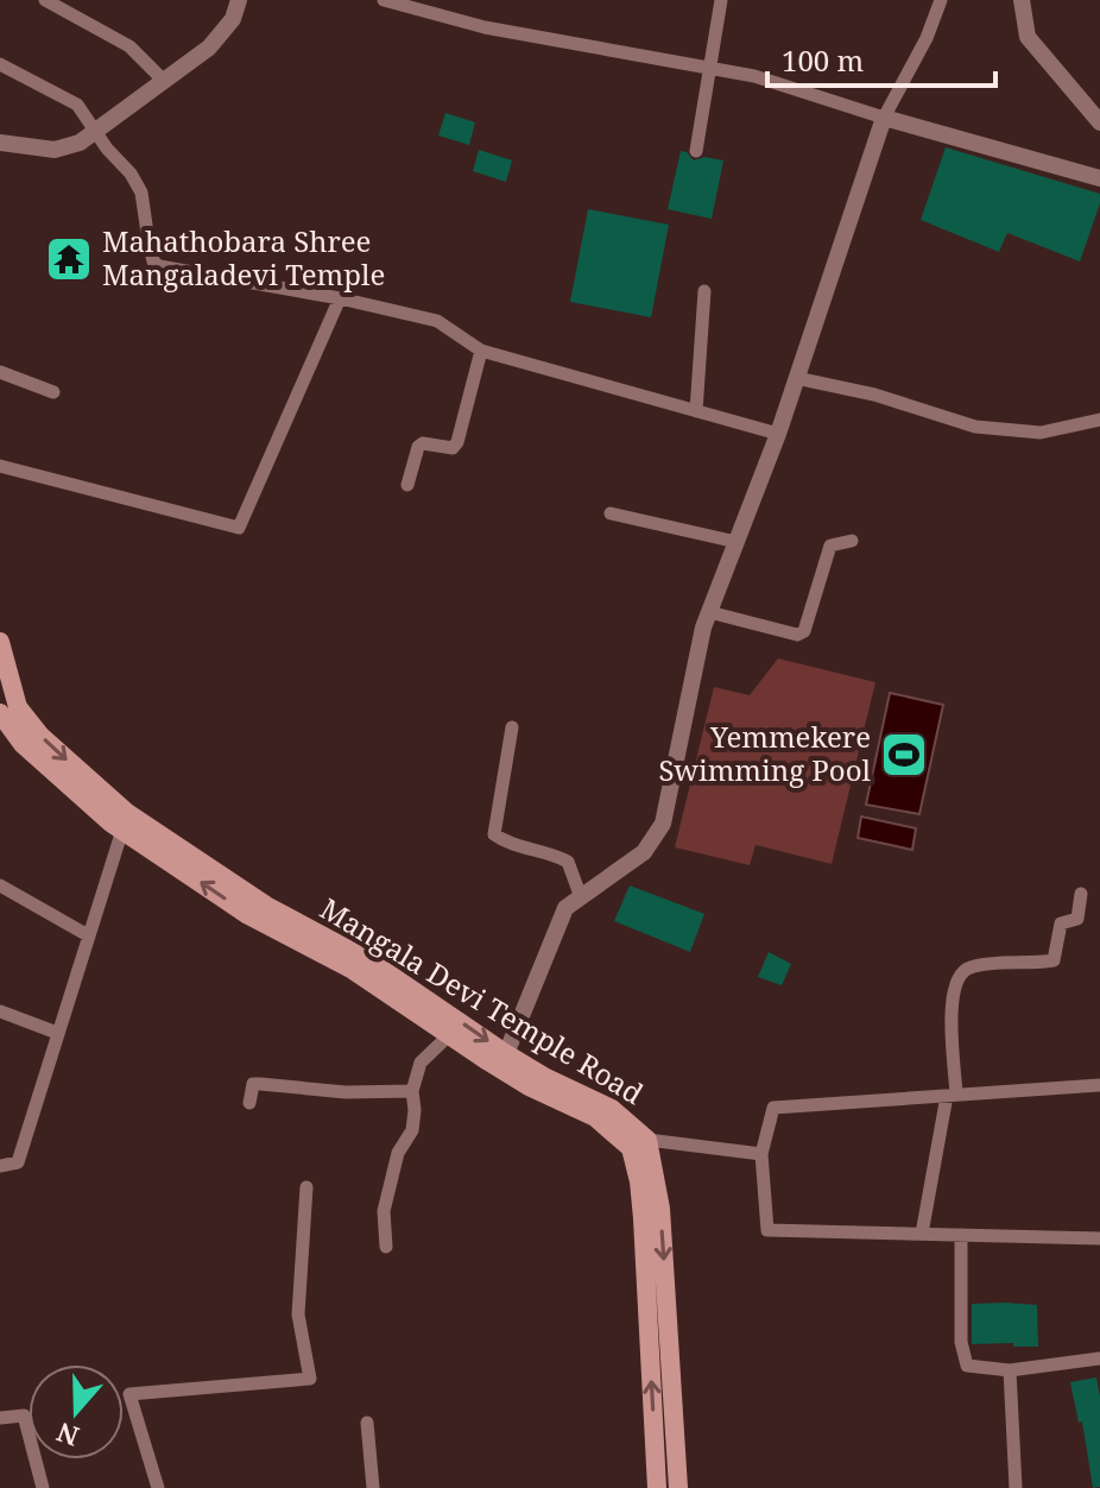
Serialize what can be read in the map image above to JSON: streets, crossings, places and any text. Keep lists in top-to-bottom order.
{
  "streets": {
    "main road": ["Mangala Devi Temple Road"]
  },
  "places": {
    "temple": ["Mahathobara Shree Mangaladevi Temple"],
    "sports": ["Yemmekere Swimming Pool"]
  },
  "scale_bar": "100 m",
  "north": "bottom"
}
